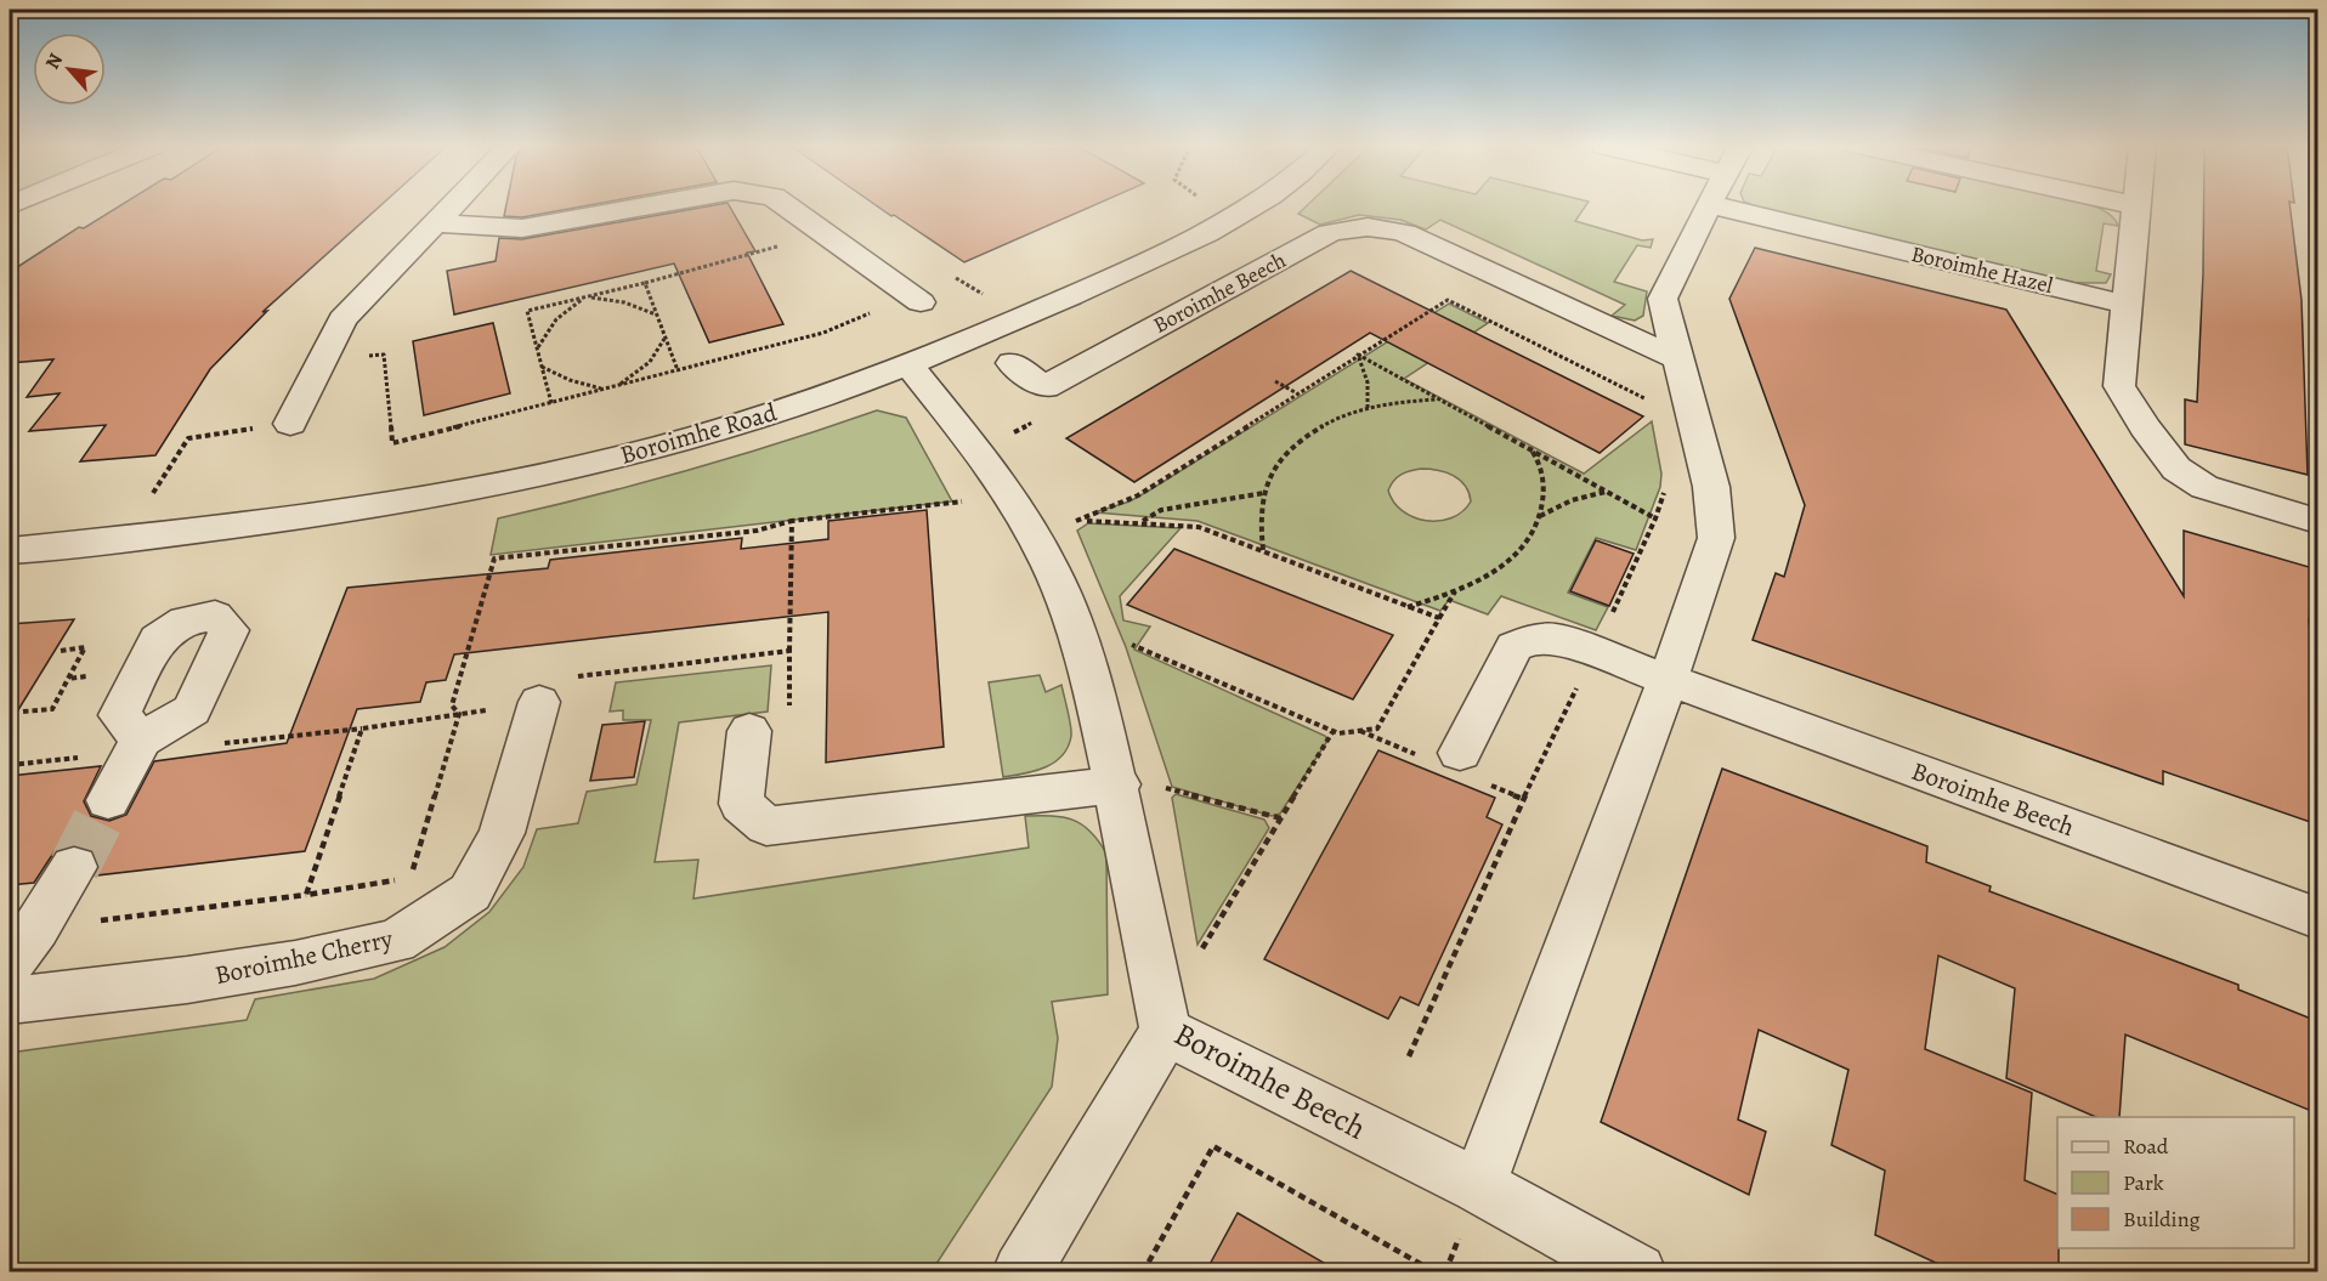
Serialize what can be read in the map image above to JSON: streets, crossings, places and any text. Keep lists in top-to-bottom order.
{
  "streets": {
    "street": [
      "Boroimhe Hazel",
      "Boroimhe Beech",
      "Boroimhe Road",
      "Boroimhe Cherry"
    ]
  },
  "crossings": [
    ["Boroimhe Beech", "Boroimhe Road"]
  ],
  "legend": ["Road", "Park", "Building"],
  "north": "top left"
}
